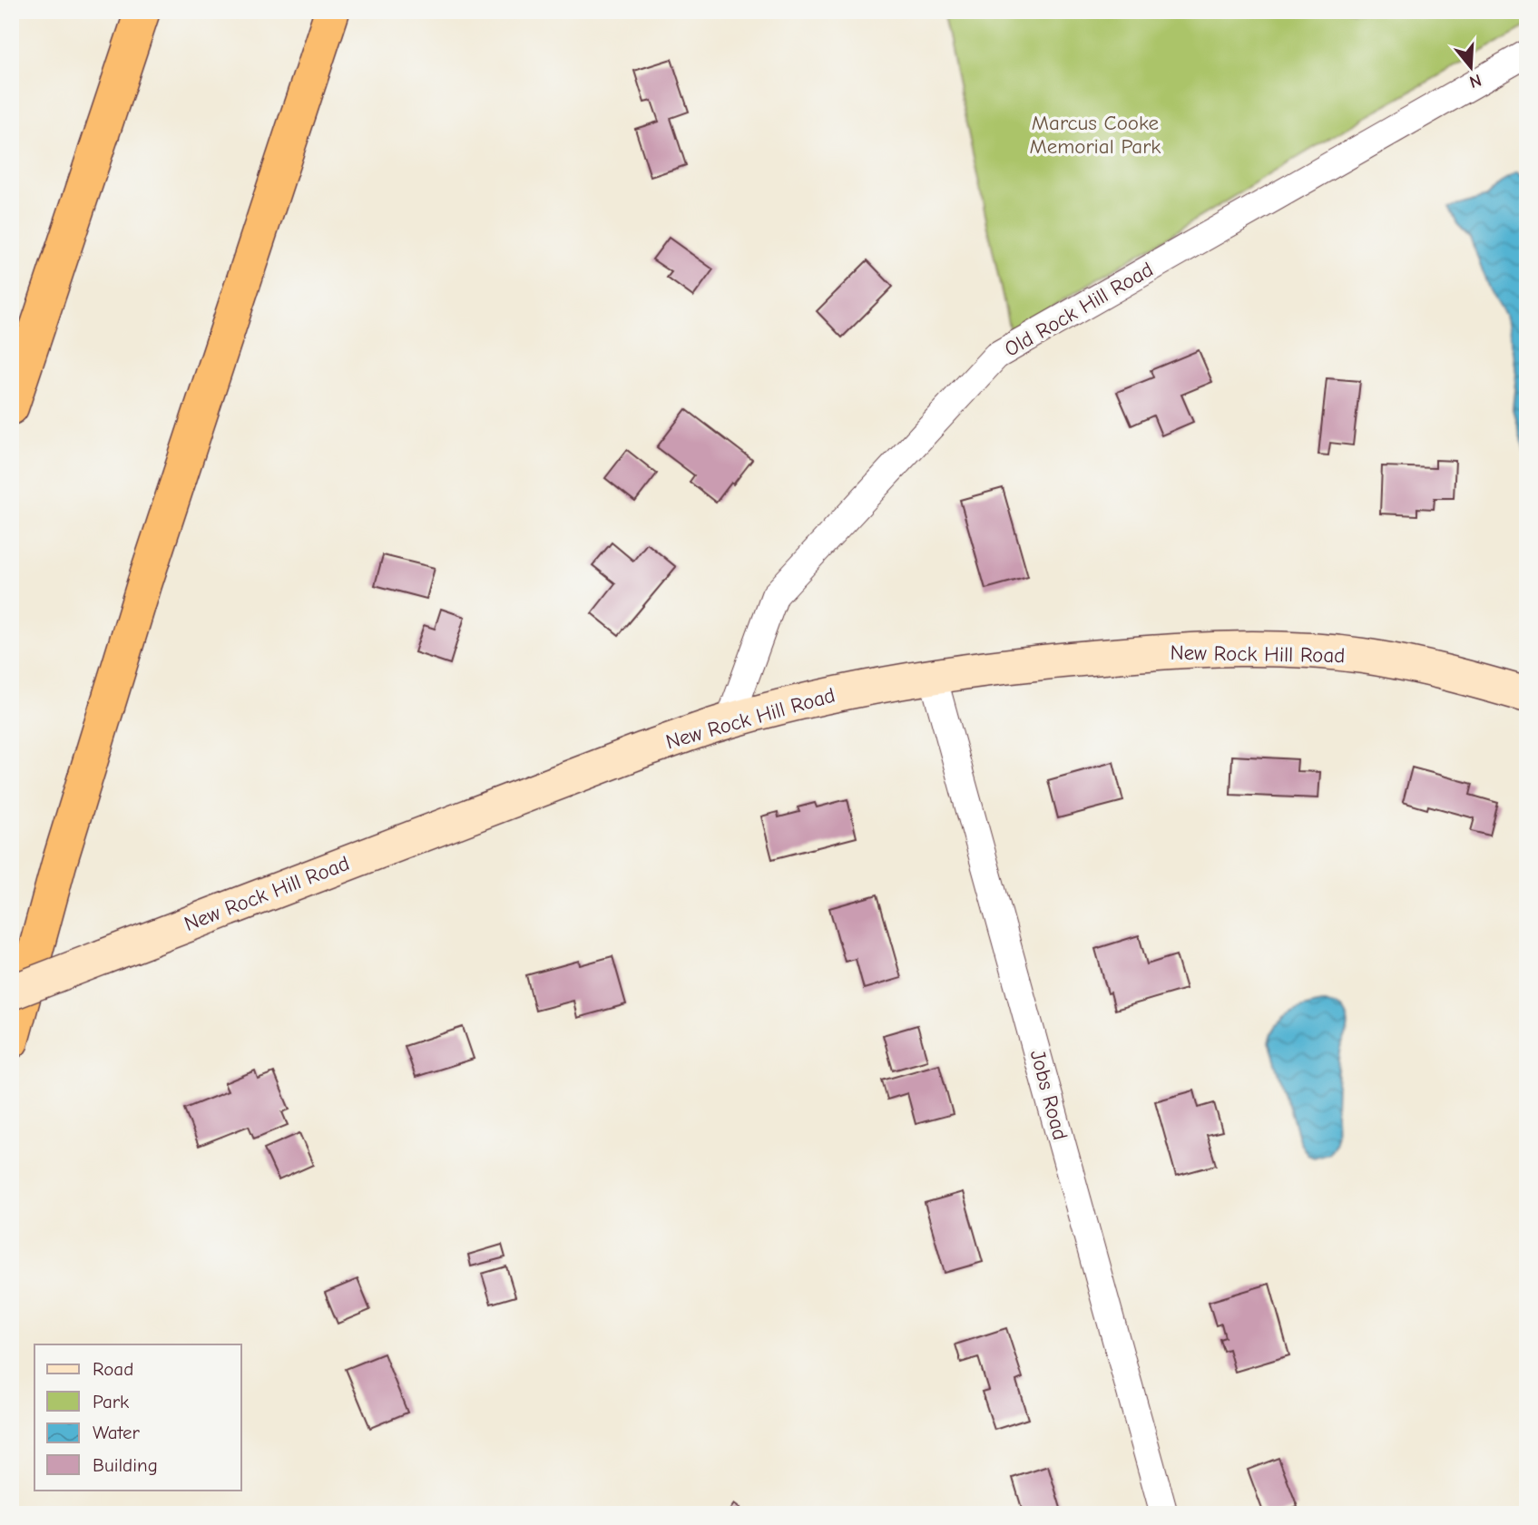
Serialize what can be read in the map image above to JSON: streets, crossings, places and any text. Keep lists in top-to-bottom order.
{
  "streets": {
    "main road": ["New Rock Hill Road"],
    "street": ["Old Rock Hill Road", "Jobs Road"]
  },
  "crossings": [
    ["Old Rock Hill Road", "New Rock Hill Road"],
    ["New Rock Hill Road", "Jobs Road"]
  ],
  "parks": ["Marcus Cooke Memorial Park"],
  "legend": [
    "Road",
    "Park",
    "Water",
    "Building"
  ],
  "north": "bottom"
}
